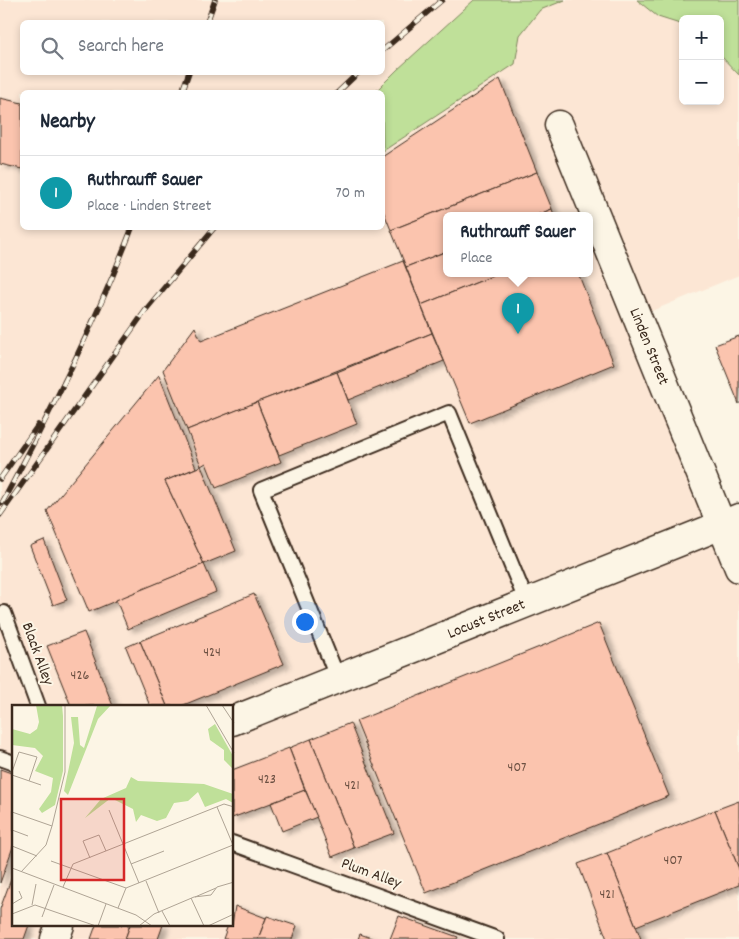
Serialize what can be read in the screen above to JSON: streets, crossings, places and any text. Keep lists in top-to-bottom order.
{
  "streets": {
    "street": ["Linden Street", "Locust Street"],
    "lane": ["Black Alley", "Plum Alley"]
  },
  "crossings": [
    ["Linden Street", "Locust Street"]
  ],
  "house_numbers": [
    "424",
    "426",
    "407",
    "423",
    "421",
    "407",
    "421"
  ],
  "page": {
    "map_buttons": ["+", "−"],
    "search": "Search here",
    "heading": "Nearby",
    "list": [
      {
        "mark": "1",
        "name": "Ruthrauff Sauer",
        "note": "Place · Linden Street",
        "value": "70 m"
      }
    ],
    "popup": ["Ruthrauff Sauer", "Place"],
    "pins": "1"
  }
}
